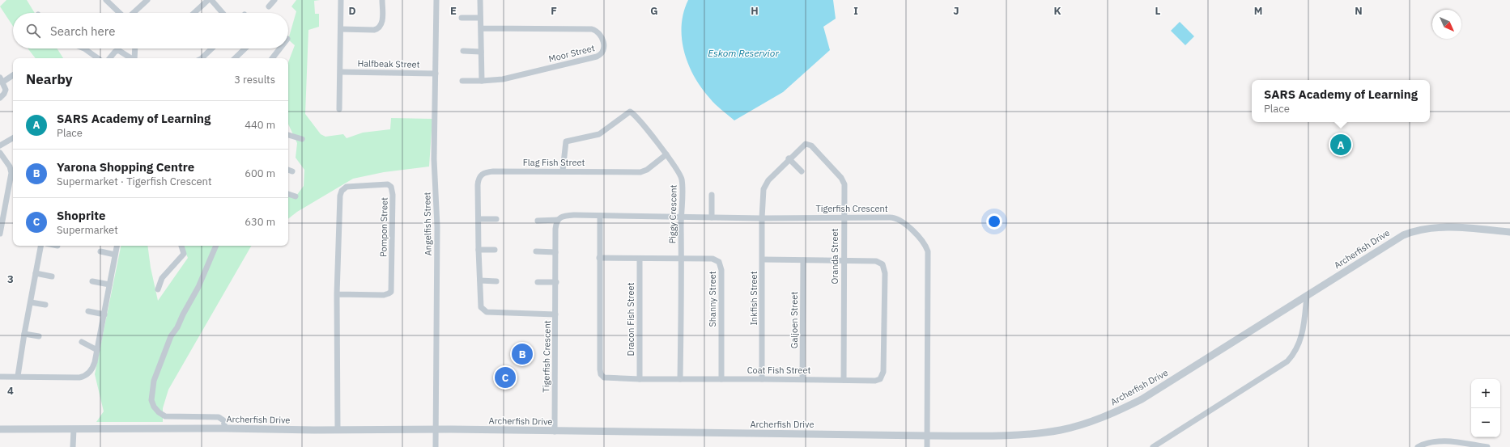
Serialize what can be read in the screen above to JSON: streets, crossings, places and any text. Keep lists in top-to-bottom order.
{
  "streets": {
    "street": [
      "Moor Street",
      "Halfbeak Street",
      "Flag Fish Street",
      "Tigerfish Crescent",
      "Piggy Crescent",
      "Angelfish Street",
      "Pompon Street",
      "Archerfish Drive",
      "Oranda Street",
      "Inkfish Street",
      "Shanny Street",
      "Dracon Fish Street",
      "Galjoen Street",
      "Coat Fish Street"
    ]
  },
  "crossings": [
    ["Halfbeak Street", "Angelfish Street"],
    ["Flag Fish Street", "Tigerfish Crescent"],
    ["Flag Fish Street", "Piggy Crescent"],
    ["Tigerfish Crescent", "Piggy Crescent"],
    ["Tigerfish Crescent", "Archerfish Drive"],
    ["Tigerfish Crescent", "Oranda Street"],
    ["Tigerfish Crescent", "Inkfish Street"],
    ["Tigerfish Crescent", "Coat Fish Street"],
    ["Piggy Crescent", "Shanny Street"],
    ["Piggy Crescent", "Coat Fish Street"],
    ["Angelfish Street", "Archerfish Drive"],
    ["Pompon Street", "Archerfish Drive"],
    ["Oranda Street", "Inkfish Street"],
    ["Oranda Street", "Coat Fish Street"],
    ["Inkfish Street", "Coat Fish Street"],
    ["Shanny Street", "Dracon Fish Street"],
    ["Shanny Street", "Coat Fish Street"],
    ["Dracon Fish Street", "Coat Fish Street"],
    ["Galjoen Street", "Coat Fish Street"]
  ],
  "water": ["Eskom Reservior"],
  "north": "bottom right",
  "page": {
    "search": "Search here",
    "heading": ["Nearby", "3 results"],
    "popup": ["SARS Academy of Learning", "Place"],
    "list": [
      {
        "mark": "A",
        "name": "SARS Academy of Learning",
        "note": "Place",
        "value": "440 m"
      },
      {
        "mark": "B",
        "name": "Yarona Shopping Centre",
        "note": "Supermarket · Tigerfish Crescent",
        "value": "600 m"
      },
      {
        "mark": "C",
        "name": "Shoprite",
        "note": "Supermarket",
        "value": "630 m"
      }
    ],
    "pins": ["A", "B", "C"],
    "map_buttons": ["+", "−"]
  },
  "grid": {
    "columns": [
      "D",
      "E",
      "F",
      "G",
      "H",
      "I",
      "J",
      "K",
      "L",
      "M",
      "N"
    ],
    "rows": ["3", "4"]
  }
}
